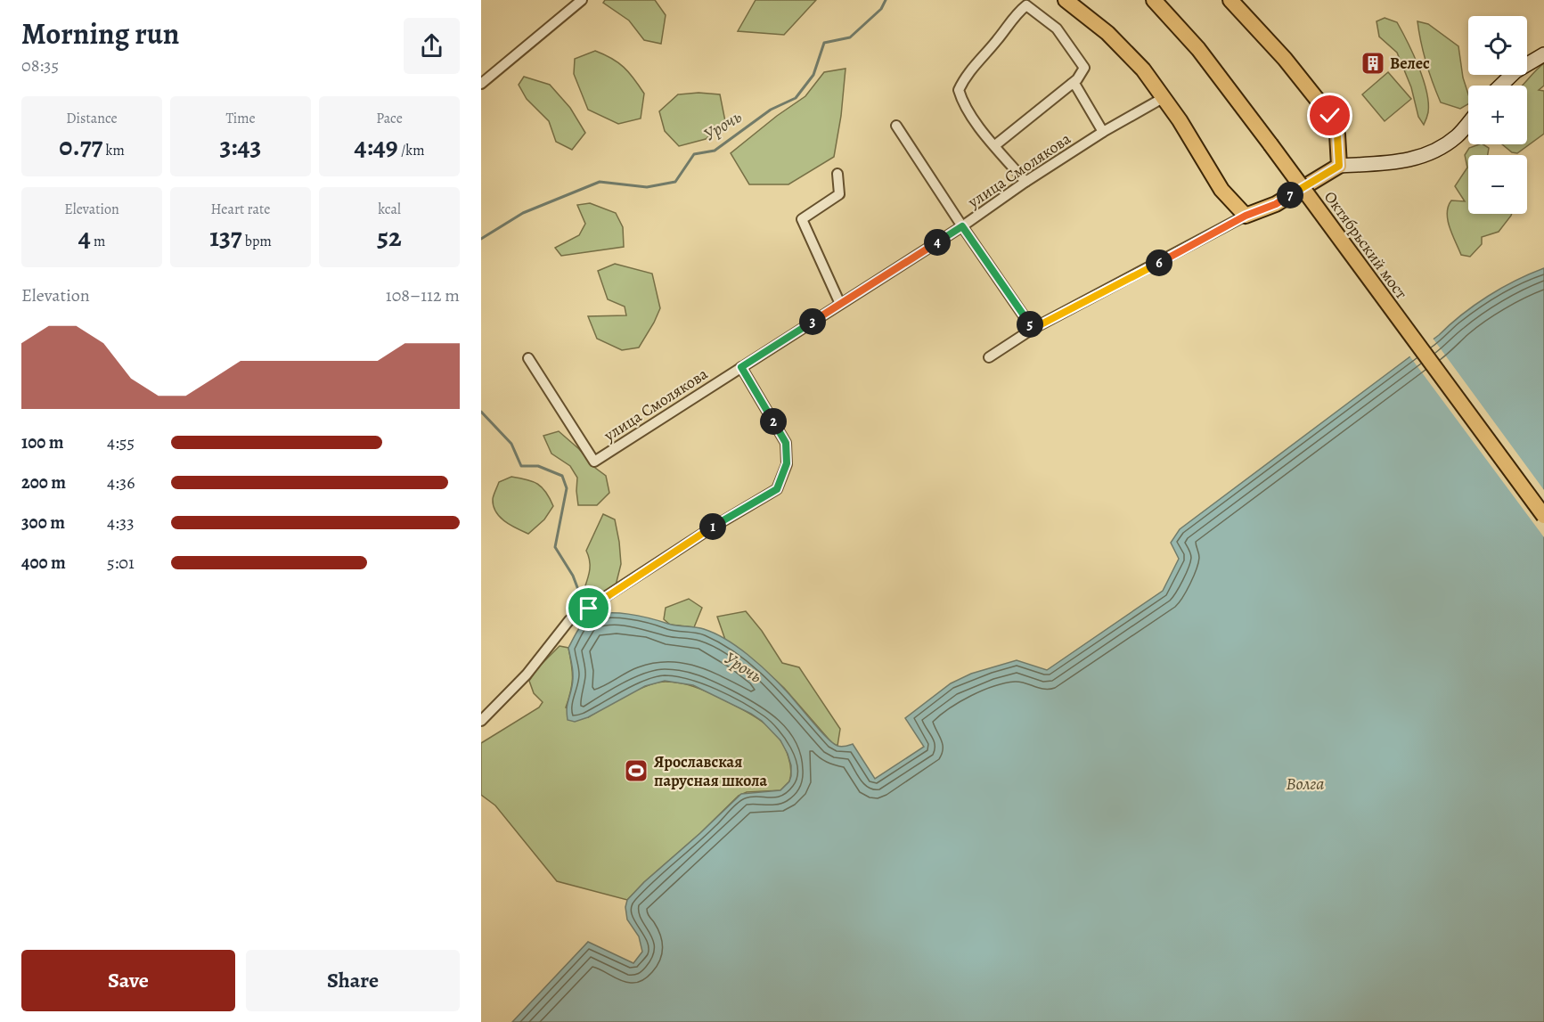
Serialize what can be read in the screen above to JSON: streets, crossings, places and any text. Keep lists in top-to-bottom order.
{
  "streets": {
    "main road": ["Октябрьский мост"],
    "street": ["улица Смолякова"]
  },
  "water": ["Урочь", "Волга"],
  "places": {
    "building": ["Велес"],
    "sports": ["Ярославская парусная школа"]
  },
  "page": {
    "heading": ["Morning run", "08:35"],
    "map_buttons": ["+", "−"],
    "stats": [
      ["Distance", "0.77 km"],
      ["Time", "3:43"],
      ["Pace", "4:49 /km"],
      ["Elevation", "4 m"],
      ["Heart rate", "137 bpm"],
      ["kcal", "52"]
    ],
    "pins": [
      "7",
      "4",
      "6",
      "3",
      "5",
      "2",
      "1"
    ],
    "chart": ["Elevation", "108–112 m"],
    "list": [
      {
        "name": "100 m",
        "note": "4:55"
      },
      {
        "name": "200 m",
        "note": "4:36"
      },
      {
        "name": "300 m",
        "note": "4:33"
      },
      {
        "name": "400 m",
        "note": "5:01"
      }
    ],
    "buttons": ["Save", "Share"]
  }
}
